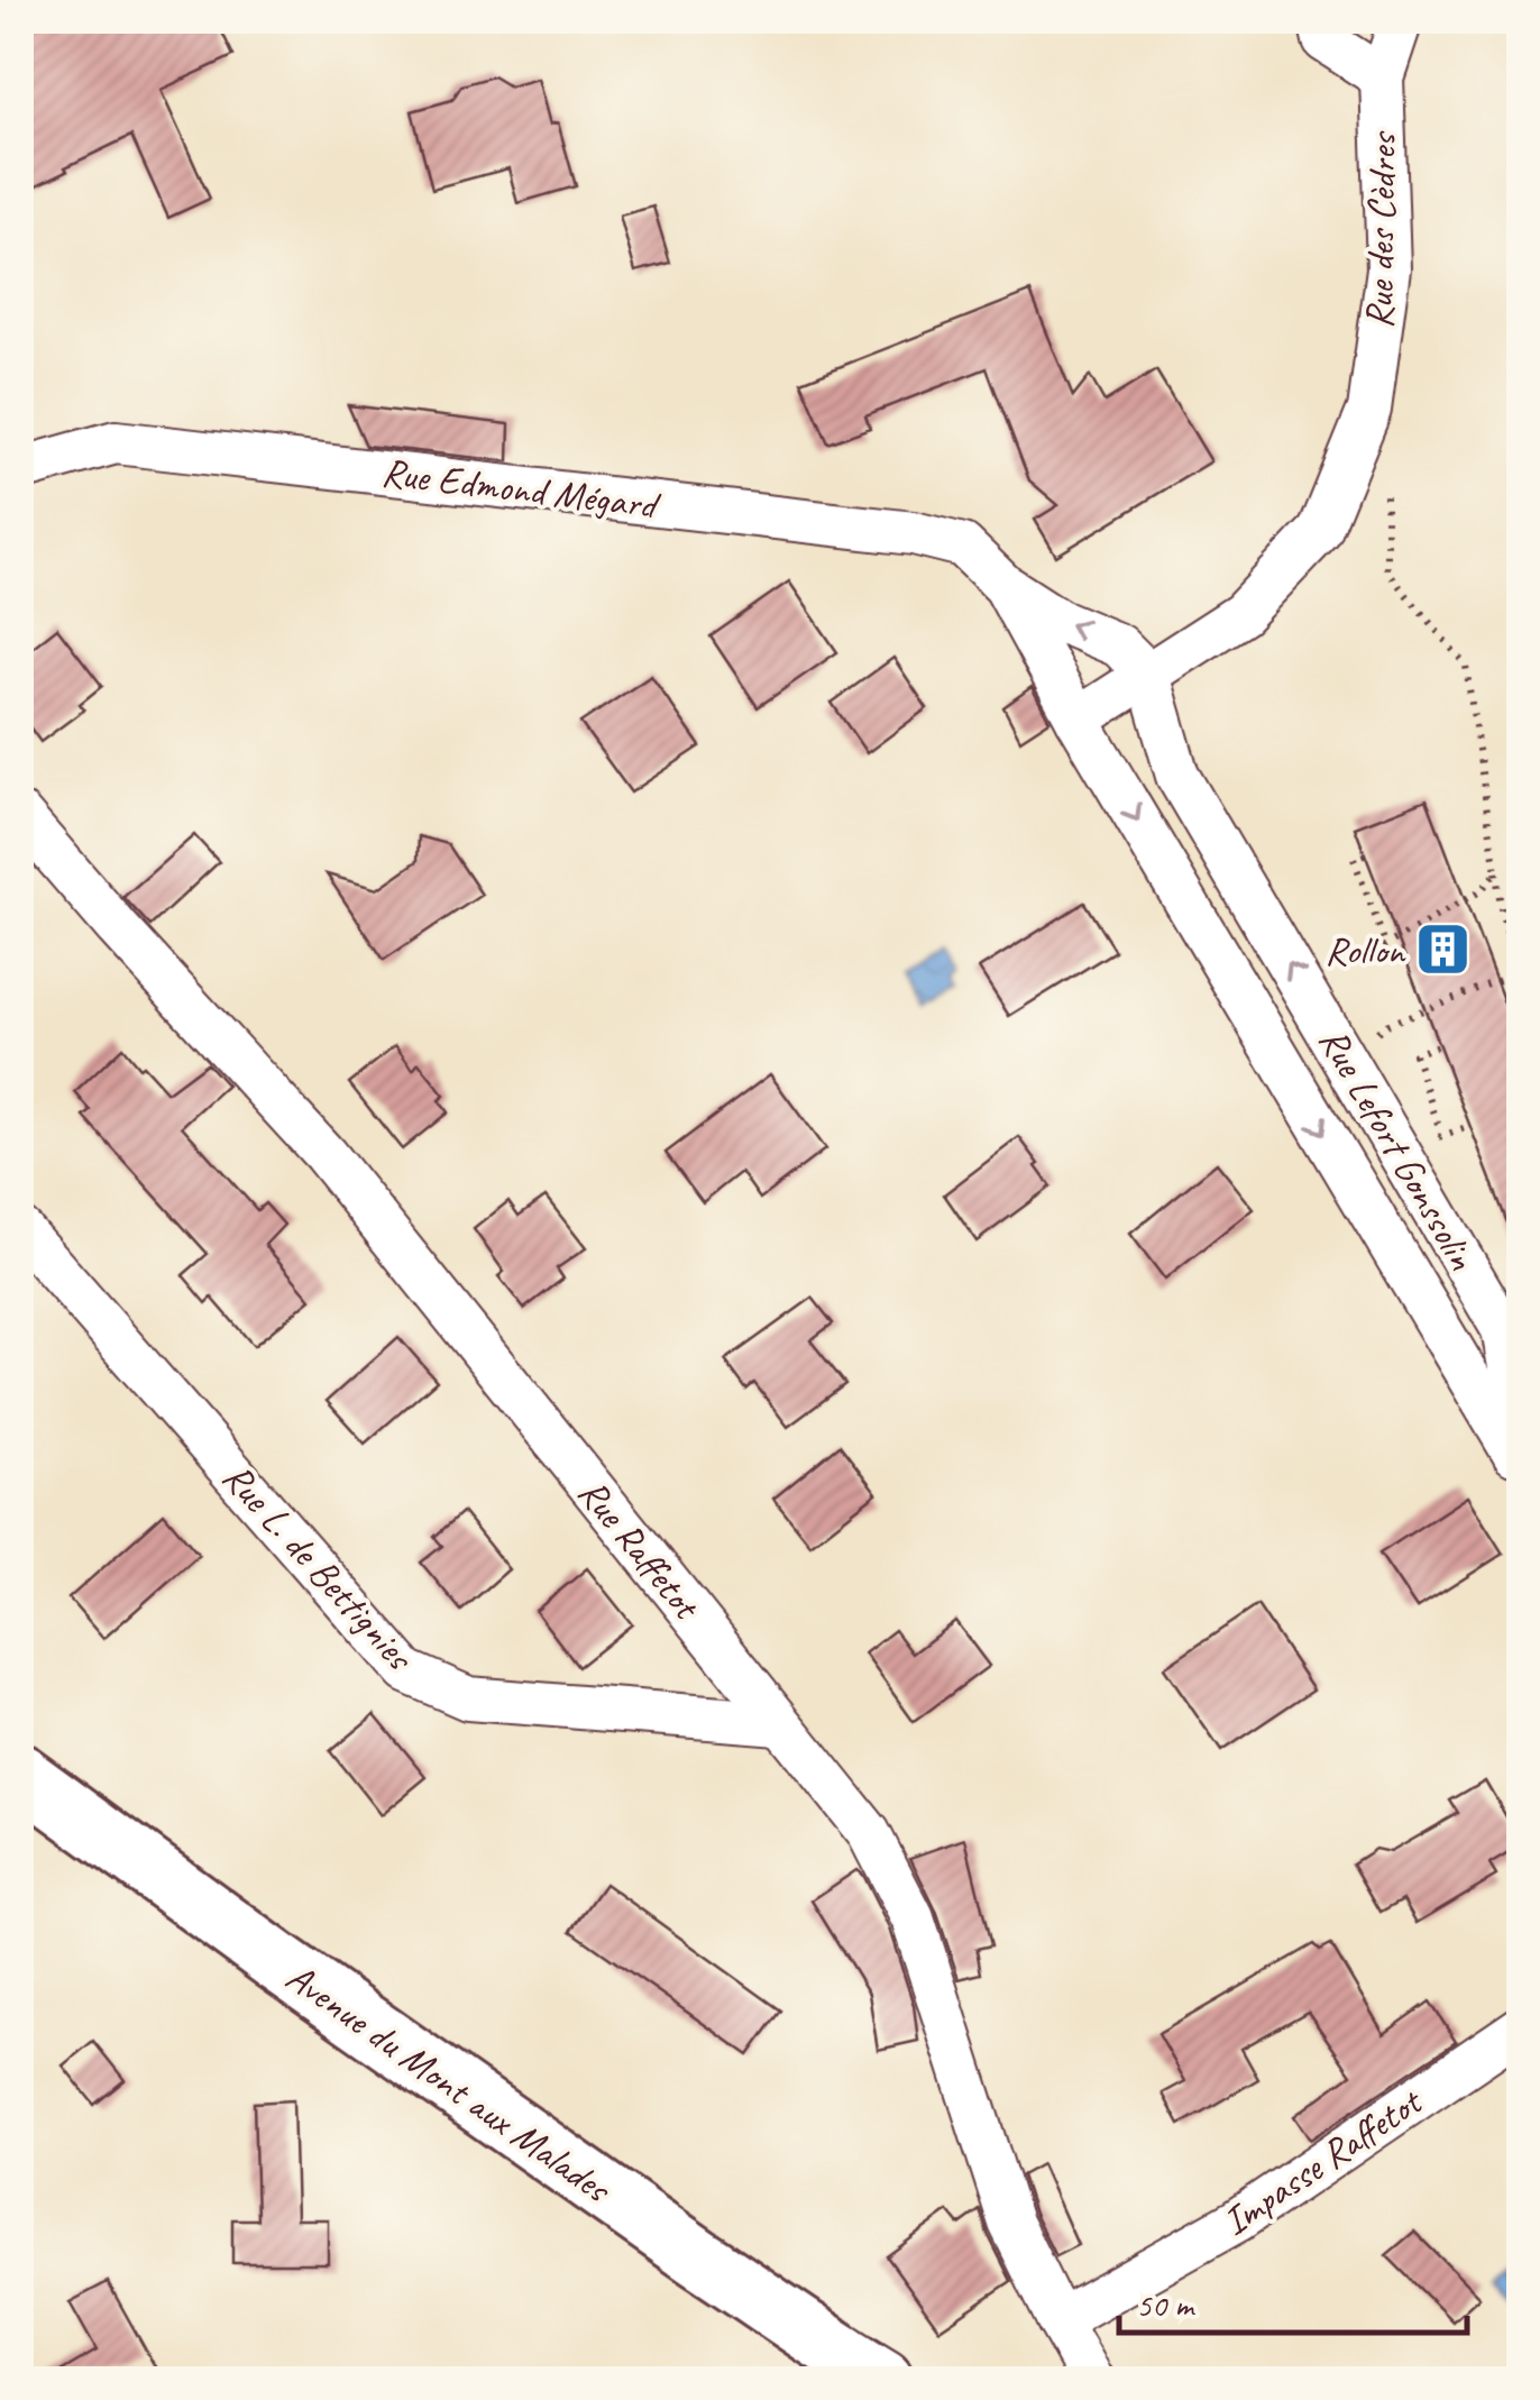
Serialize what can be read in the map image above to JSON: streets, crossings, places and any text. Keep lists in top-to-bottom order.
{
  "streets": {
    "street": [
      "Rue des Cèdres",
      "Rue Edmond Mégard",
      "Rue Lefort Gonssolin",
      "Rue Raffetot",
      "Rue L. de Bettignies",
      "Avenue du Mont aux Malades",
      "Impasse Raffetot"
    ]
  },
  "crossings": [
    ["Rue des Cèdres", "Rue Edmond Mégard"],
    ["Rue des Cèdres", "Rue Lefort Gonssolin"],
    ["Rue Edmond Mégard", "Rue Lefort Gonssolin"],
    ["Rue Raffetot", "Rue L. de Bettignies"],
    ["Rue Raffetot", "Impasse Raffetot"]
  ],
  "places": {
    "building": ["Rollon"]
  },
  "scale_bar": "50 m"
}
